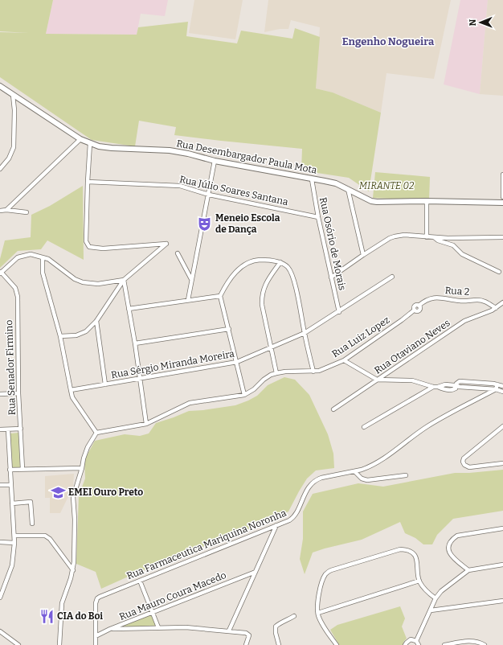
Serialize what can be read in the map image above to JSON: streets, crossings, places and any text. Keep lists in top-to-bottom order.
{
  "streets": {
    "street": [
      "Rua Desembargador Paula Mota",
      "Rua Júlio Soares Santana",
      "Rua Osório de Morais",
      "Rua 2",
      "Rua Luiz Lopez",
      "Rua Otaviano Neves",
      "Rua Sérgio Miranda Moreira",
      "Rua Senador Firmino",
      "Rua Farmaceutica Mariquina Noronha",
      "Rua Mauro Coura Macedo"
    ]
  },
  "crossings": [
    ["Rua Desembargador Paula Mota", "Rua Osório de Morais"],
    ["Rua Júlio Soares Santana", "Rua Osório de Morais"],
    ["Rua Osório de Morais", "Rua Sérgio Miranda Moreira"],
    ["Rua 2", "Rua Luiz Lopez"],
    ["Rua 2", "Rua Otaviano Neves"],
    ["Rua Farmaceutica Mariquina Noronha", "Rua Mauro Coura Macedo"]
  ],
  "districts": ["Engenho Nogueira"],
  "parks": ["MIRANTE 02"],
  "places": {
    "theatre": ["Meneio Escola de Dança"],
    "school or university": ["EMEI Ouro Preto"],
    "restaurant": ["CIA do Boi"]
  },
  "north": "left"
}
